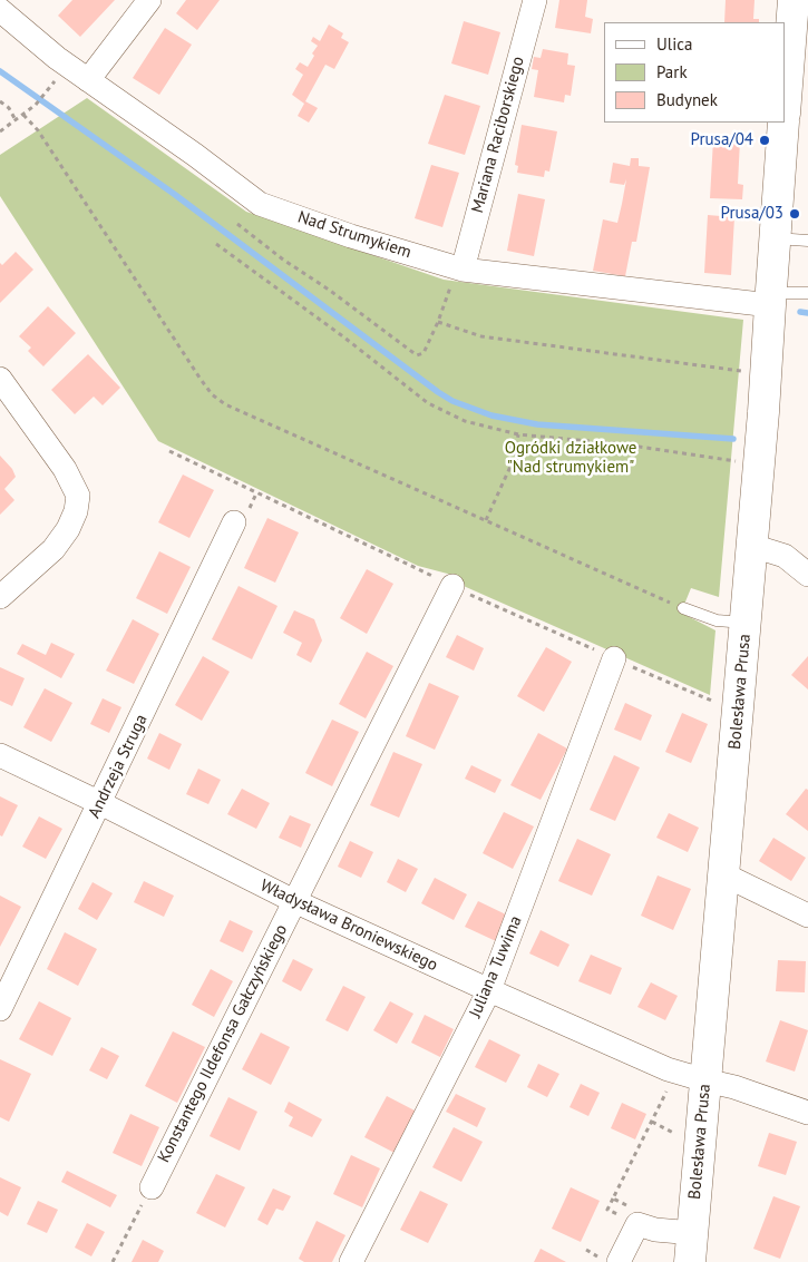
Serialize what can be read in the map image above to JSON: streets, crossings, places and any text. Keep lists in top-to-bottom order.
{
  "streets": {
    "street": [
      "Mariana Raciborskiego",
      "Nad Strumykiem",
      "Bolesława Prusa",
      "Andrzeja Struga",
      "Władysława Broniewskiego",
      "Juliana Tuwima",
      "Konstantego Ildefonsa Gałczyńskiego"
    ]
  },
  "crossings": [
    ["Mariana Raciborskiego", "Nad Strumykiem"],
    ["Nad Strumykiem", "Bolesława Prusa"],
    ["Bolesława Prusa", "Władysława Broniewskiego"],
    ["Andrzeja Struga", "Władysława Broniewskiego"],
    ["Władysława Broniewskiego", "Juliana Tuwima"],
    ["Władysława Broniewskiego", "Konstantego Ildefonsa Gałczyńskiego"]
  ],
  "parks": ["Ogródki działkowe \"Nad strumykiem\""],
  "places": ["Prusa/04", "Prusa/03"],
  "legend": ["Ulica", "Park", "Budynek"]
}
